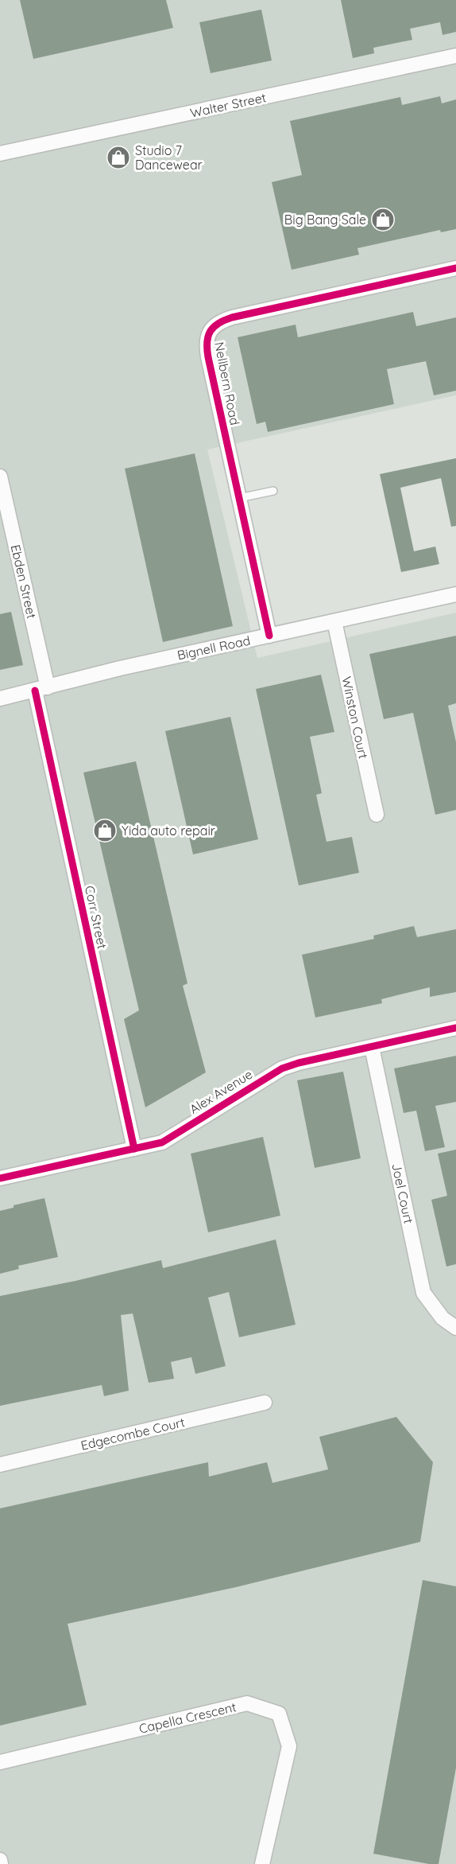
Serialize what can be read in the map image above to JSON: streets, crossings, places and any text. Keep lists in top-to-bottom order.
{
  "streets": {
    "street": [
      "Walter Street",
      "Nellbern Road",
      "Ebden Street",
      "Bignell Road",
      "Winston Court",
      "Corr Street",
      "Alex Avenue",
      "Joel Court",
      "Edgecombe Court",
      "Capella Crescent"
    ]
  },
  "crossings": [
    ["Nellbern Road", "Bignell Road"],
    ["Ebden Street", "Bignell Road"],
    ["Ebden Street", "Corr Street"],
    ["Bignell Road", "Winston Court"],
    ["Bignell Road", "Corr Street"],
    ["Corr Street", "Alex Avenue"],
    ["Alex Avenue", "Joel Court"]
  ],
  "places": {
    "shop": ["Studio 7 Dancewear", "Big Bang Sale", "Yida auto repair"]
  }
}
